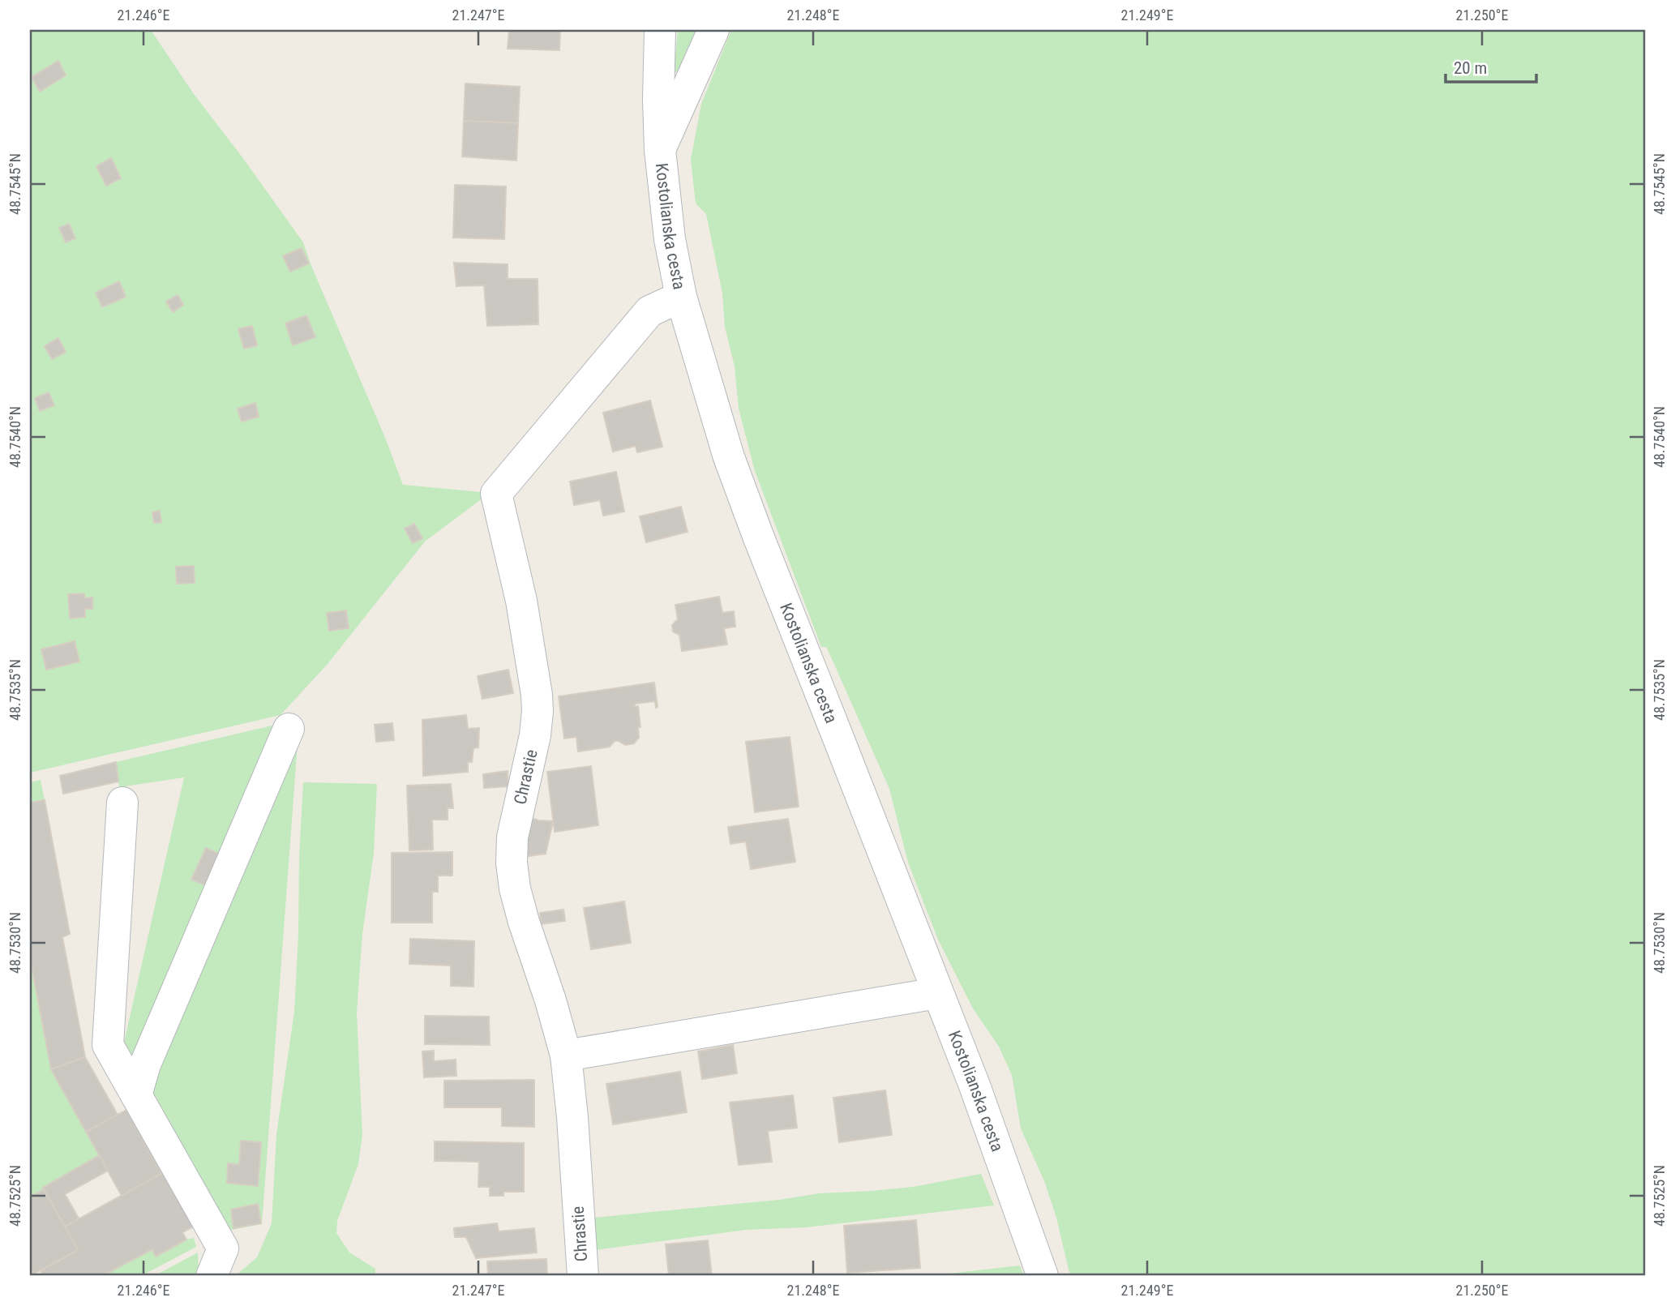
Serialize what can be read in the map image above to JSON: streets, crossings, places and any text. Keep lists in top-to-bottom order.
{
  "streets": {
    "street": ["Kostolianska cesta", "Chrastie"]
  },
  "crossings": [
    ["Kostolianska cesta", "Chrastie"]
  ],
  "scale_bar": "20 m",
  "coordinates": [
    "21.246°E",
    "21.247°E",
    "21.248°E",
    "21.249°E",
    "21.250°E",
    "48.7545°N",
    "48.7540°N",
    "48.7535°N",
    "48.7530°N",
    "48.7525°N"
  ]
}
